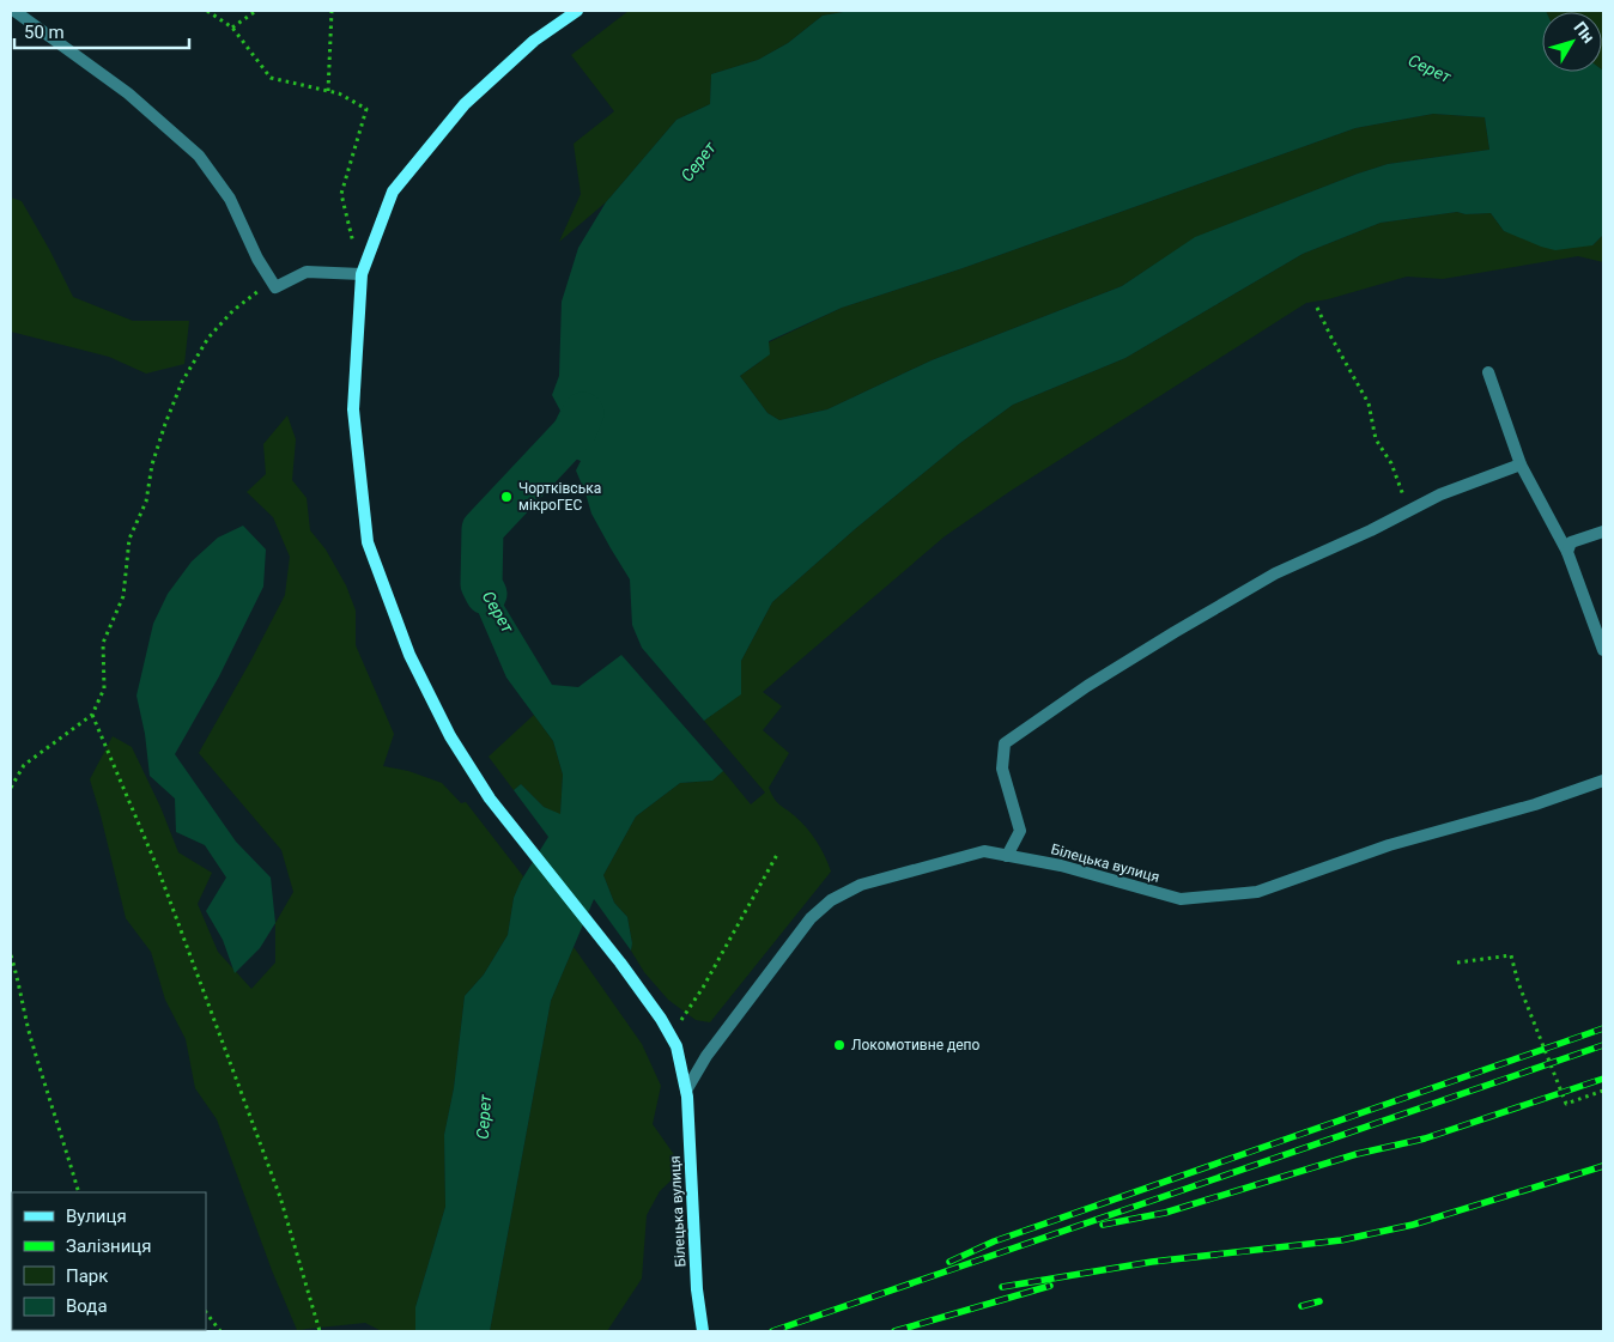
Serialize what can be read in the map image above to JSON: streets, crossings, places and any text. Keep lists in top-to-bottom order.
{
  "streets": {
    "street": ["Білецька вулиця"]
  },
  "water": ["Серет"],
  "places": ["Чортківська мікроГЕС", "Локомотивне депо"],
  "legend": [
    "Вулиця",
    "Залізниця",
    "Парк",
    "Вода"
  ],
  "scale_bar": "50 m",
  "north": "top right"
}
